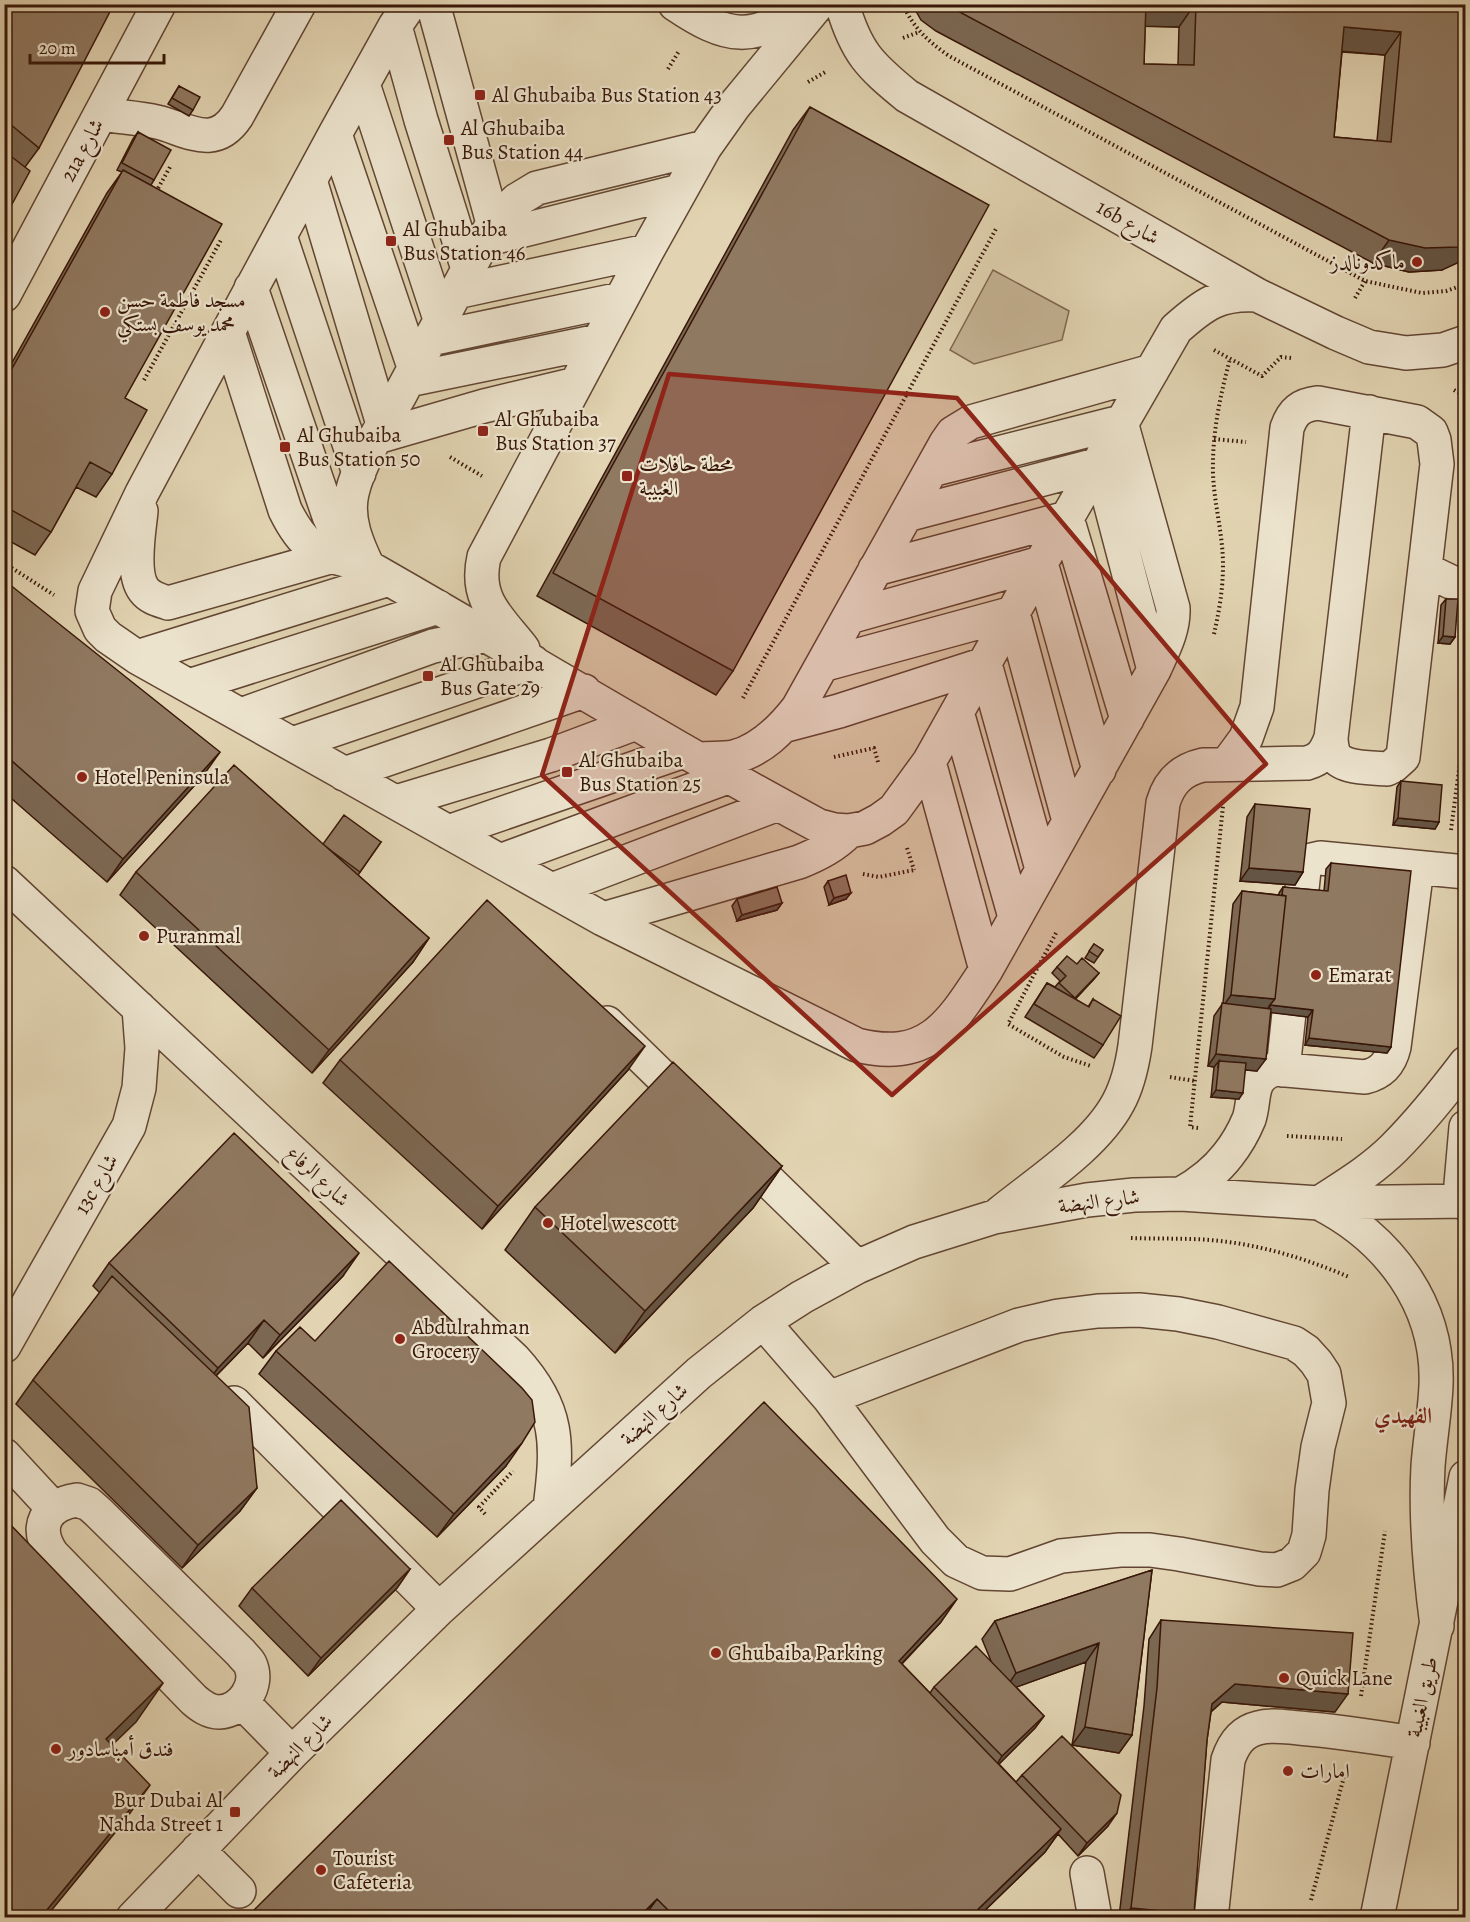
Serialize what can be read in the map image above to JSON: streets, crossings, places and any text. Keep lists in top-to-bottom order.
{
  "streets": {
    "street": [
      "21a شارع",
      "16b شارع",
      "شارع الرفاع",
      "13c شارع",
      "شارع النهضة",
      "طريق الغبيبة"
    ]
  },
  "crossings": [
    ["شارع الرفاع", "13c شارع"],
    ["شارع الرفاع", "شارع النهضة"]
  ],
  "districts": ["الفهيدي"],
  "places": {
    "transit": [
      "Al Ghubaiba Bus Station 43",
      "Al Ghubaiba Bus Station 44",
      "Al Ghubaiba Bus Station 46",
      "Al Ghubaiba Bus Station 37",
      "Al Ghubaiba Bus Station 50",
      "محطة حافلات الغبيبة",
      "Al Ghubaiba Bus Gate 29",
      "Al Ghubaiba Bus Station 25",
      "Bur Dubai Al Nahda Street 1"
    ],
    "other": [
      "ماكدونالدز",
      "مسجد فاطمة حسن محمد يوسف بستكي",
      "Hotel Peninsula",
      "Puranmal",
      "Emarat",
      "Hotel wescott",
      "Abdulrahman Grocery",
      "Ghubaiba Parking",
      "Quick Lane",
      "فندق أمباسادور",
      "امارات",
      "Tourist Cafeteria"
    ]
  },
  "scale_bar": "20 m"
}
